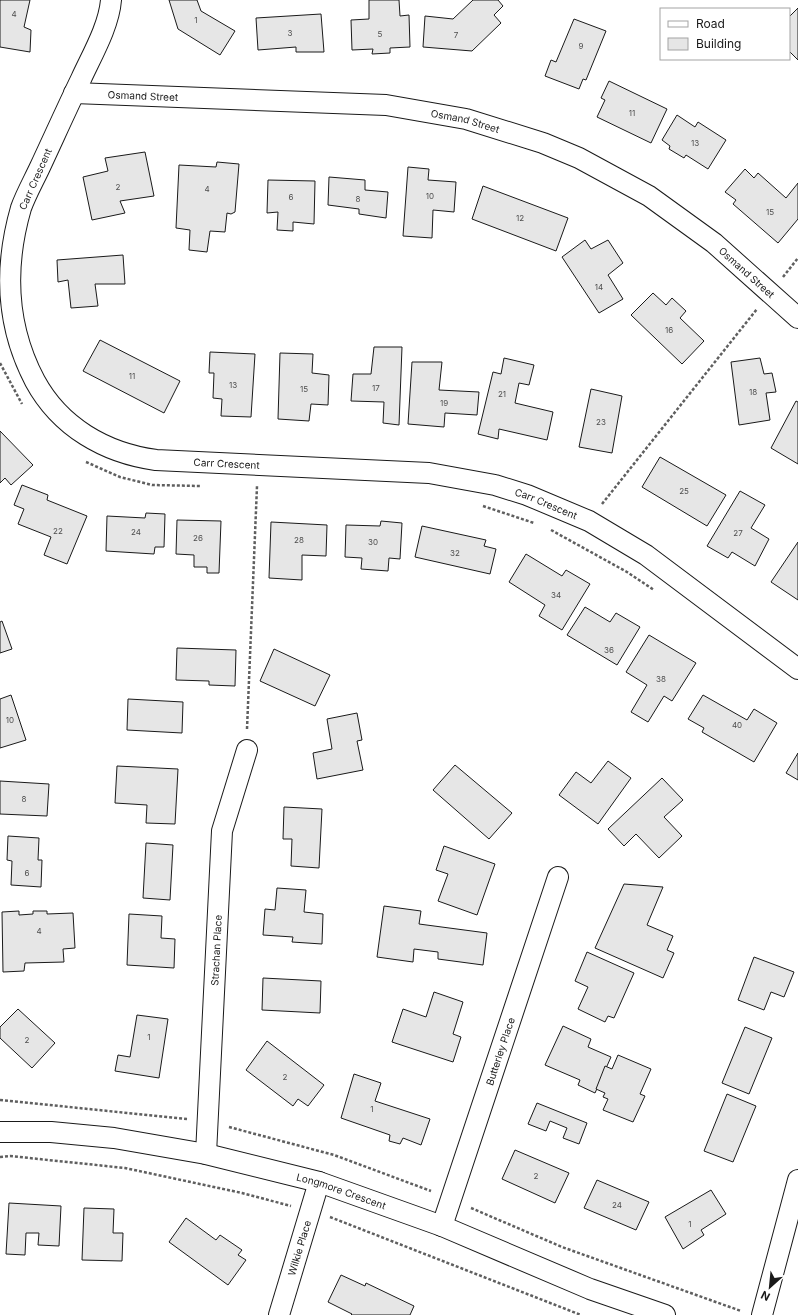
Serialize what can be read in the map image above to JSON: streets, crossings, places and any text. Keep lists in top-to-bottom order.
{
  "streets": {
    "street": [
      "Osmand Street",
      "Carr Crescent",
      "Strachan Place",
      "Butterley Place",
      "Longmore Crescent",
      "Wilkie Place"
    ]
  },
  "crossings": [
    ["Osmand Street", "Carr Crescent"],
    ["Strachan Place", "Longmore Crescent"],
    ["Butterley Place", "Longmore Crescent"],
    ["Longmore Crescent", "Wilkie Place"]
  ],
  "house_numbers": [
    "4",
    "1",
    "3",
    "5",
    "7",
    "9",
    "11",
    "13",
    "2",
    "4",
    "10",
    "6",
    "8",
    "15",
    "12",
    "14",
    "16",
    "11",
    "13",
    "17",
    "15",
    "18",
    "21",
    "19",
    "23",
    "25",
    "22",
    "24",
    "27",
    "26",
    "28",
    "30",
    "32",
    "34",
    "36",
    "38",
    "10",
    "40",
    "8",
    "6",
    "4",
    "1",
    "2",
    "2",
    "1",
    "2",
    "24",
    "1"
  ],
  "legend": ["Road", "Building"],
  "north": "bottom left"
}
